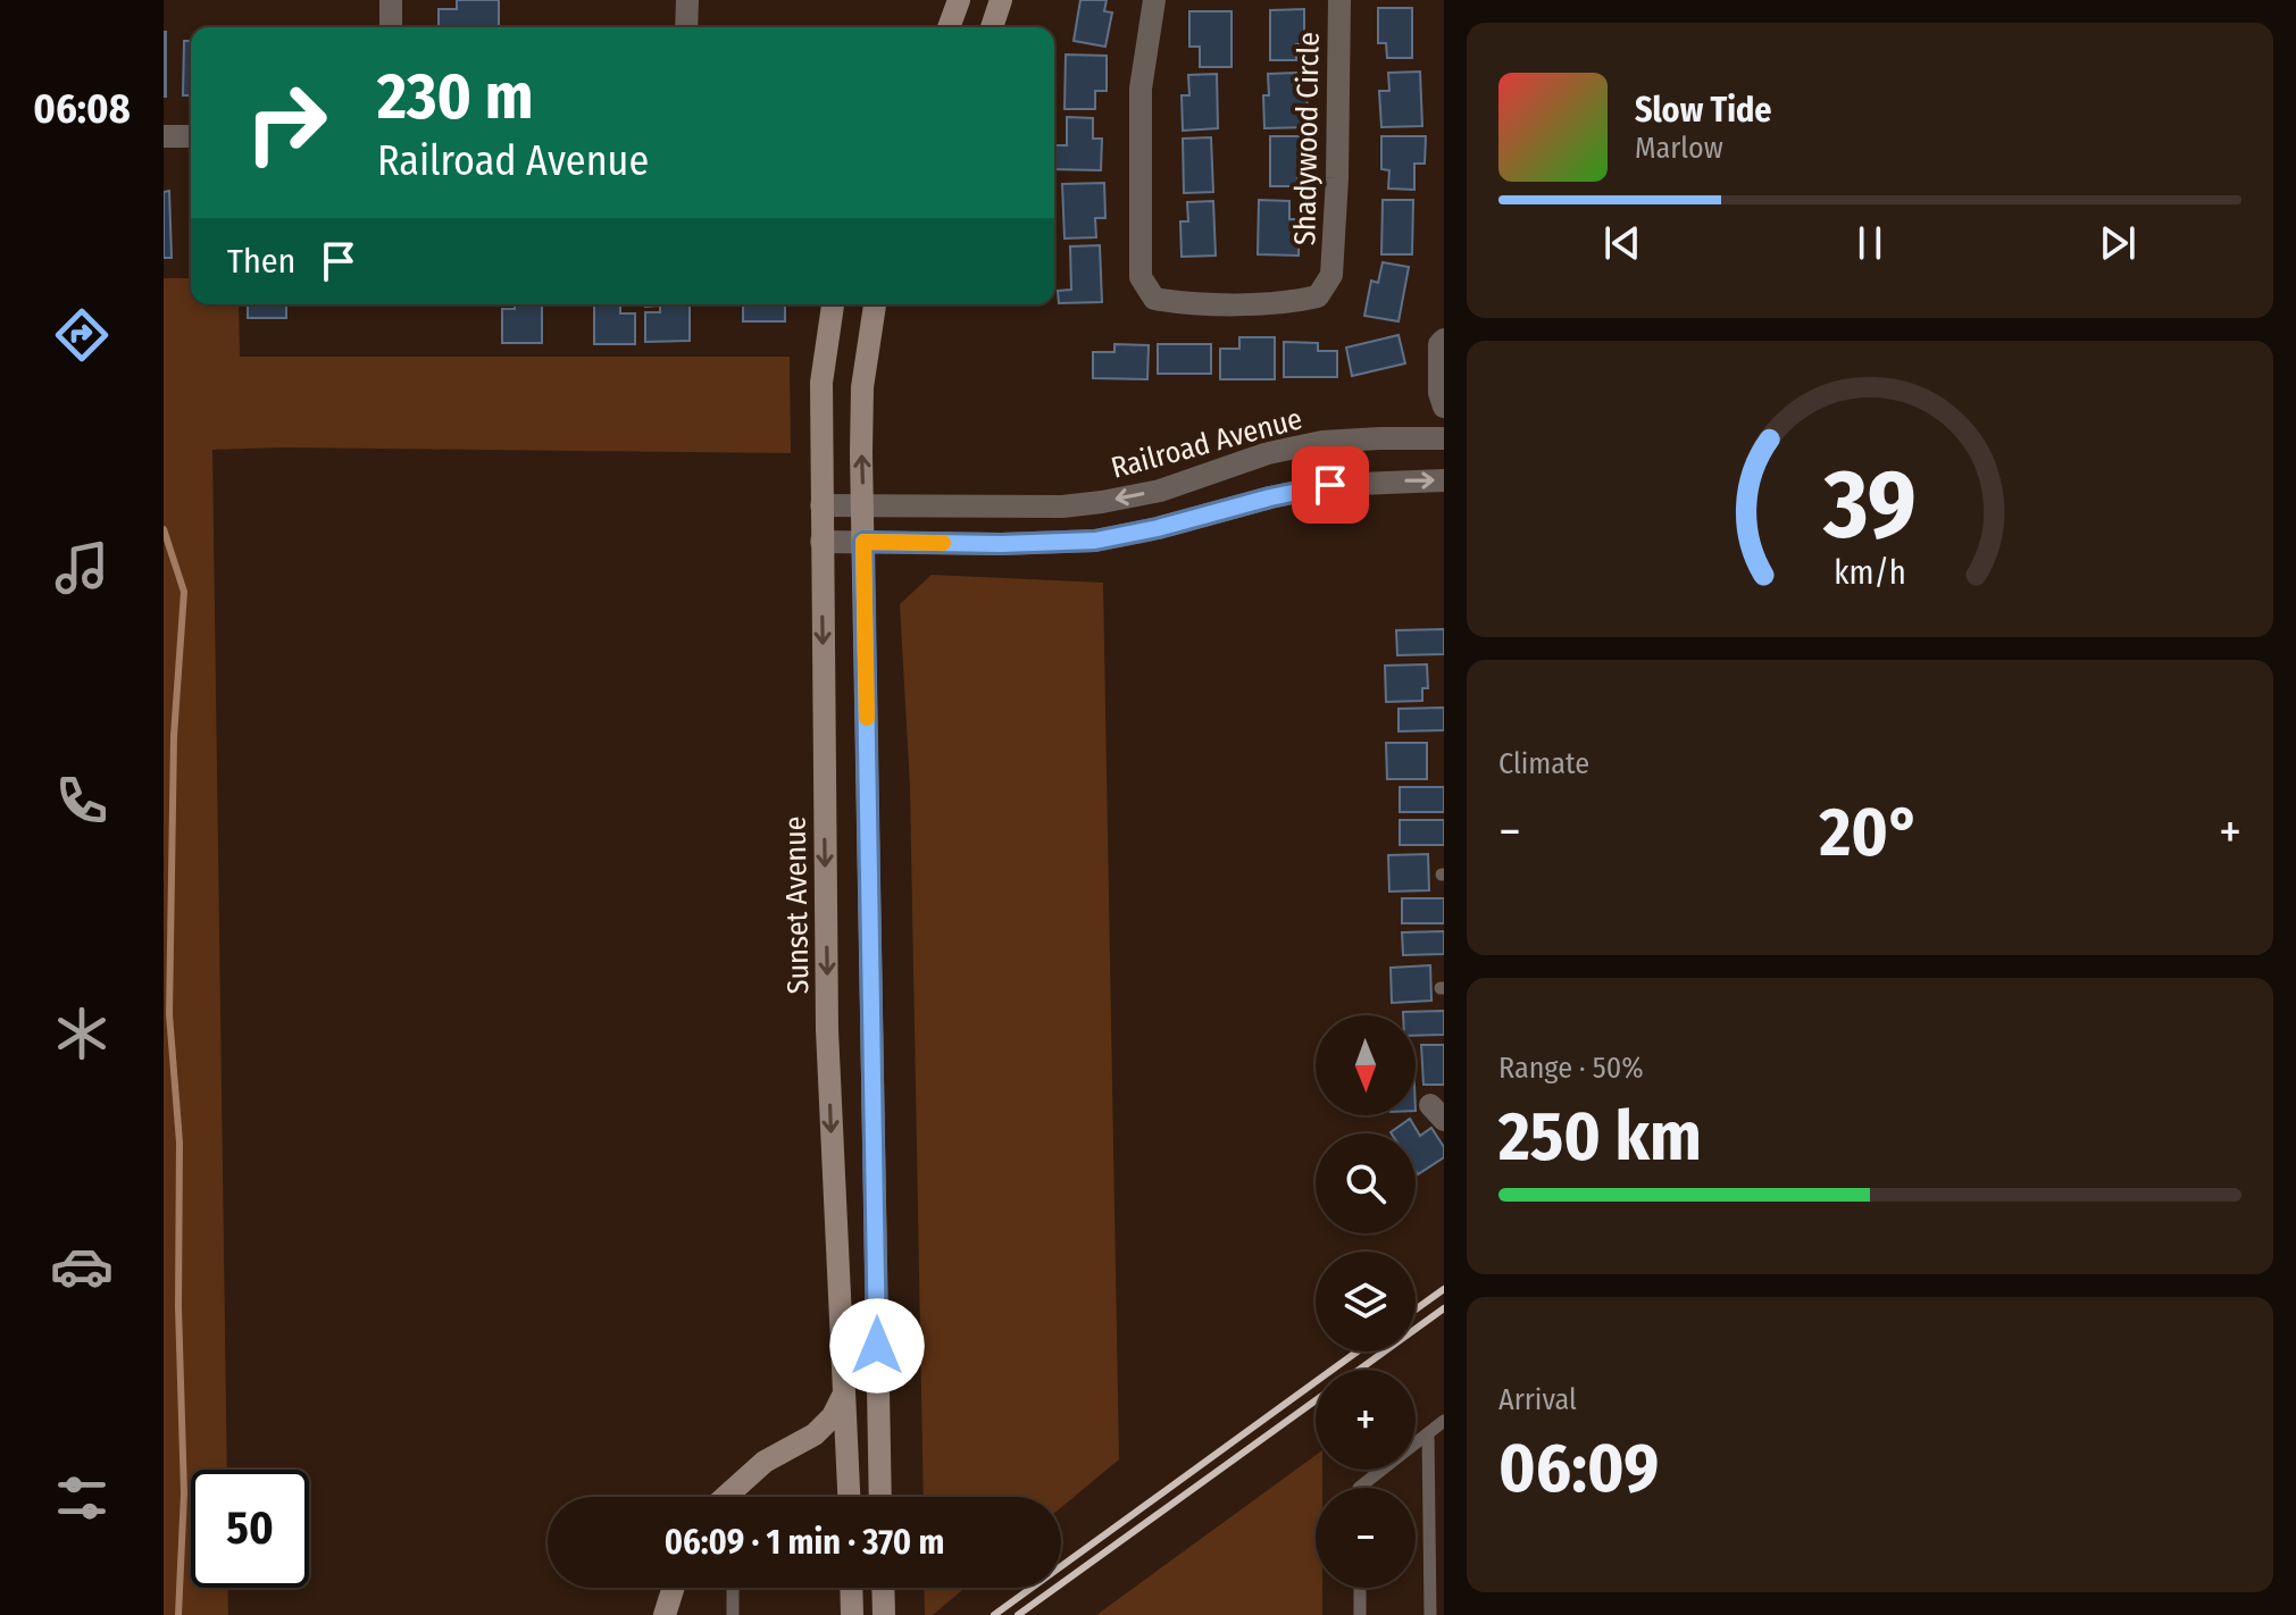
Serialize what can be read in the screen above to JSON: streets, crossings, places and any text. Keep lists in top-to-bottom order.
{
  "streets": {
    "main road": ["Sunset Avenue"],
    "street": ["Shadywood Circle", "Railroad Avenue"]
  },
  "crossings": [
    ["Railroad Avenue", "Sunset Avenue"]
  ],
  "north": "bottom",
  "page": {
    "tabs": "06:08",
    "turn": ["230 m", "Railroad Avenue"],
    "song": ["Slow Tide", "Marlow"],
    "then": "Then",
    "tile": [
      "Climate",
      ["Range · 50%", "250 km"],
      ["Arrival", "06:09"]
    ],
    "heat": ["−", "20°", "+"],
    "map_buttons": ["+", "−"],
    "limit": "50",
    "trip": "06:09 · 1 min · 370 m",
    "gauge": ["39", "km/h"]
  }
}
